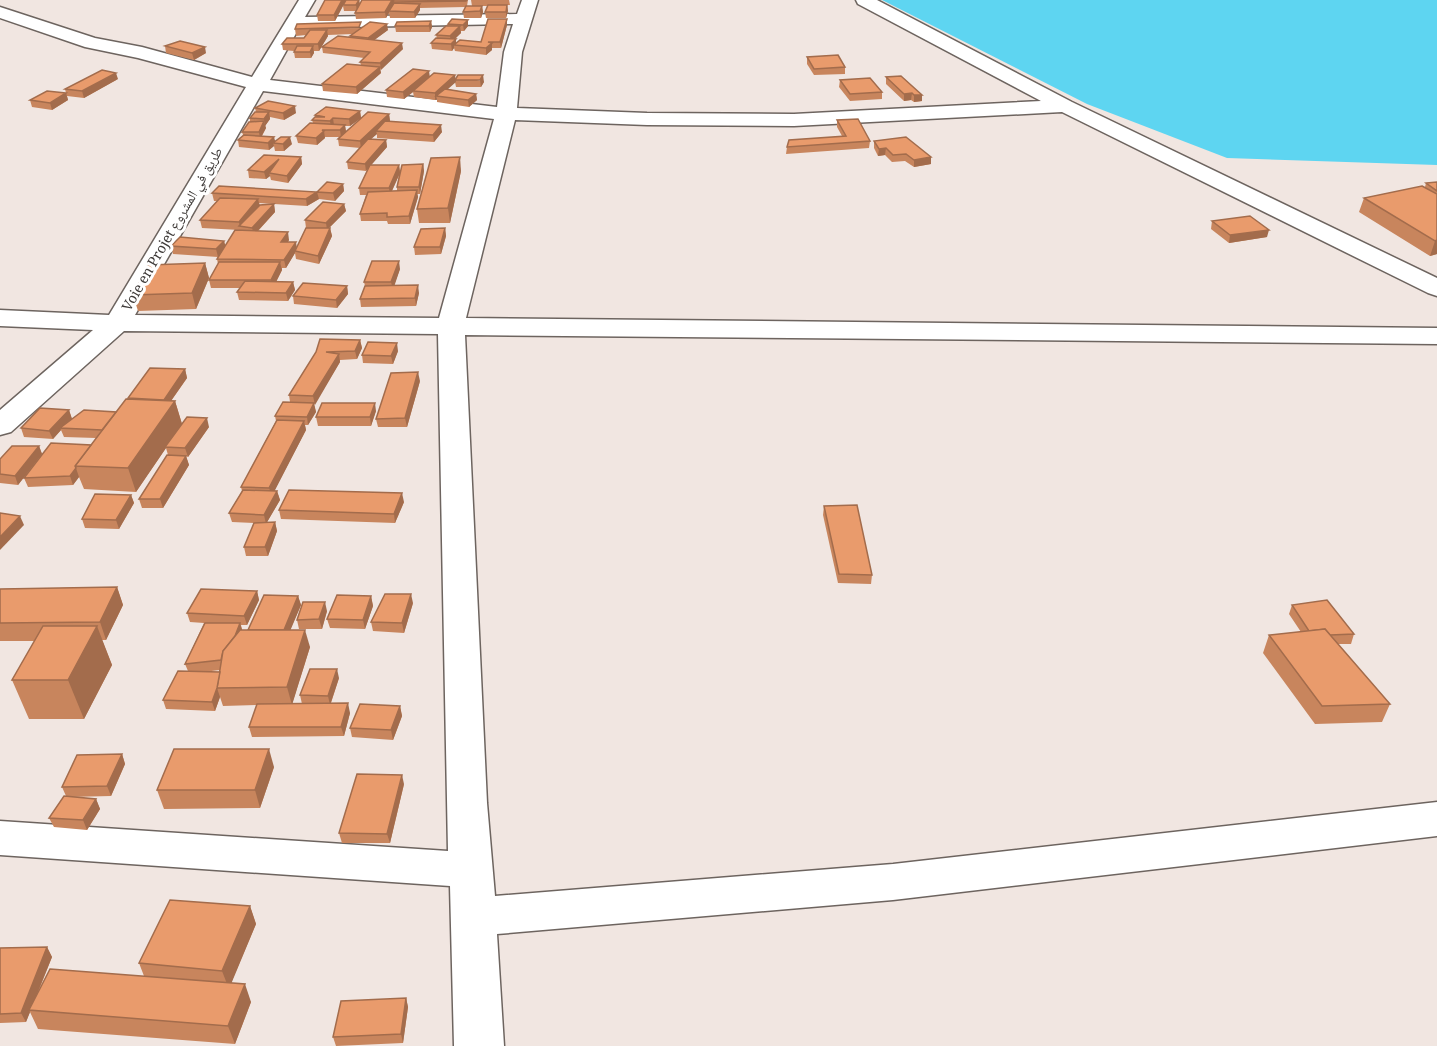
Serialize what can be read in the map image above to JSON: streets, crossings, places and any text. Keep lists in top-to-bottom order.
{
  "streets": {
    "street": ["Voie en Projet طريق في المشروع"]
  }
}
